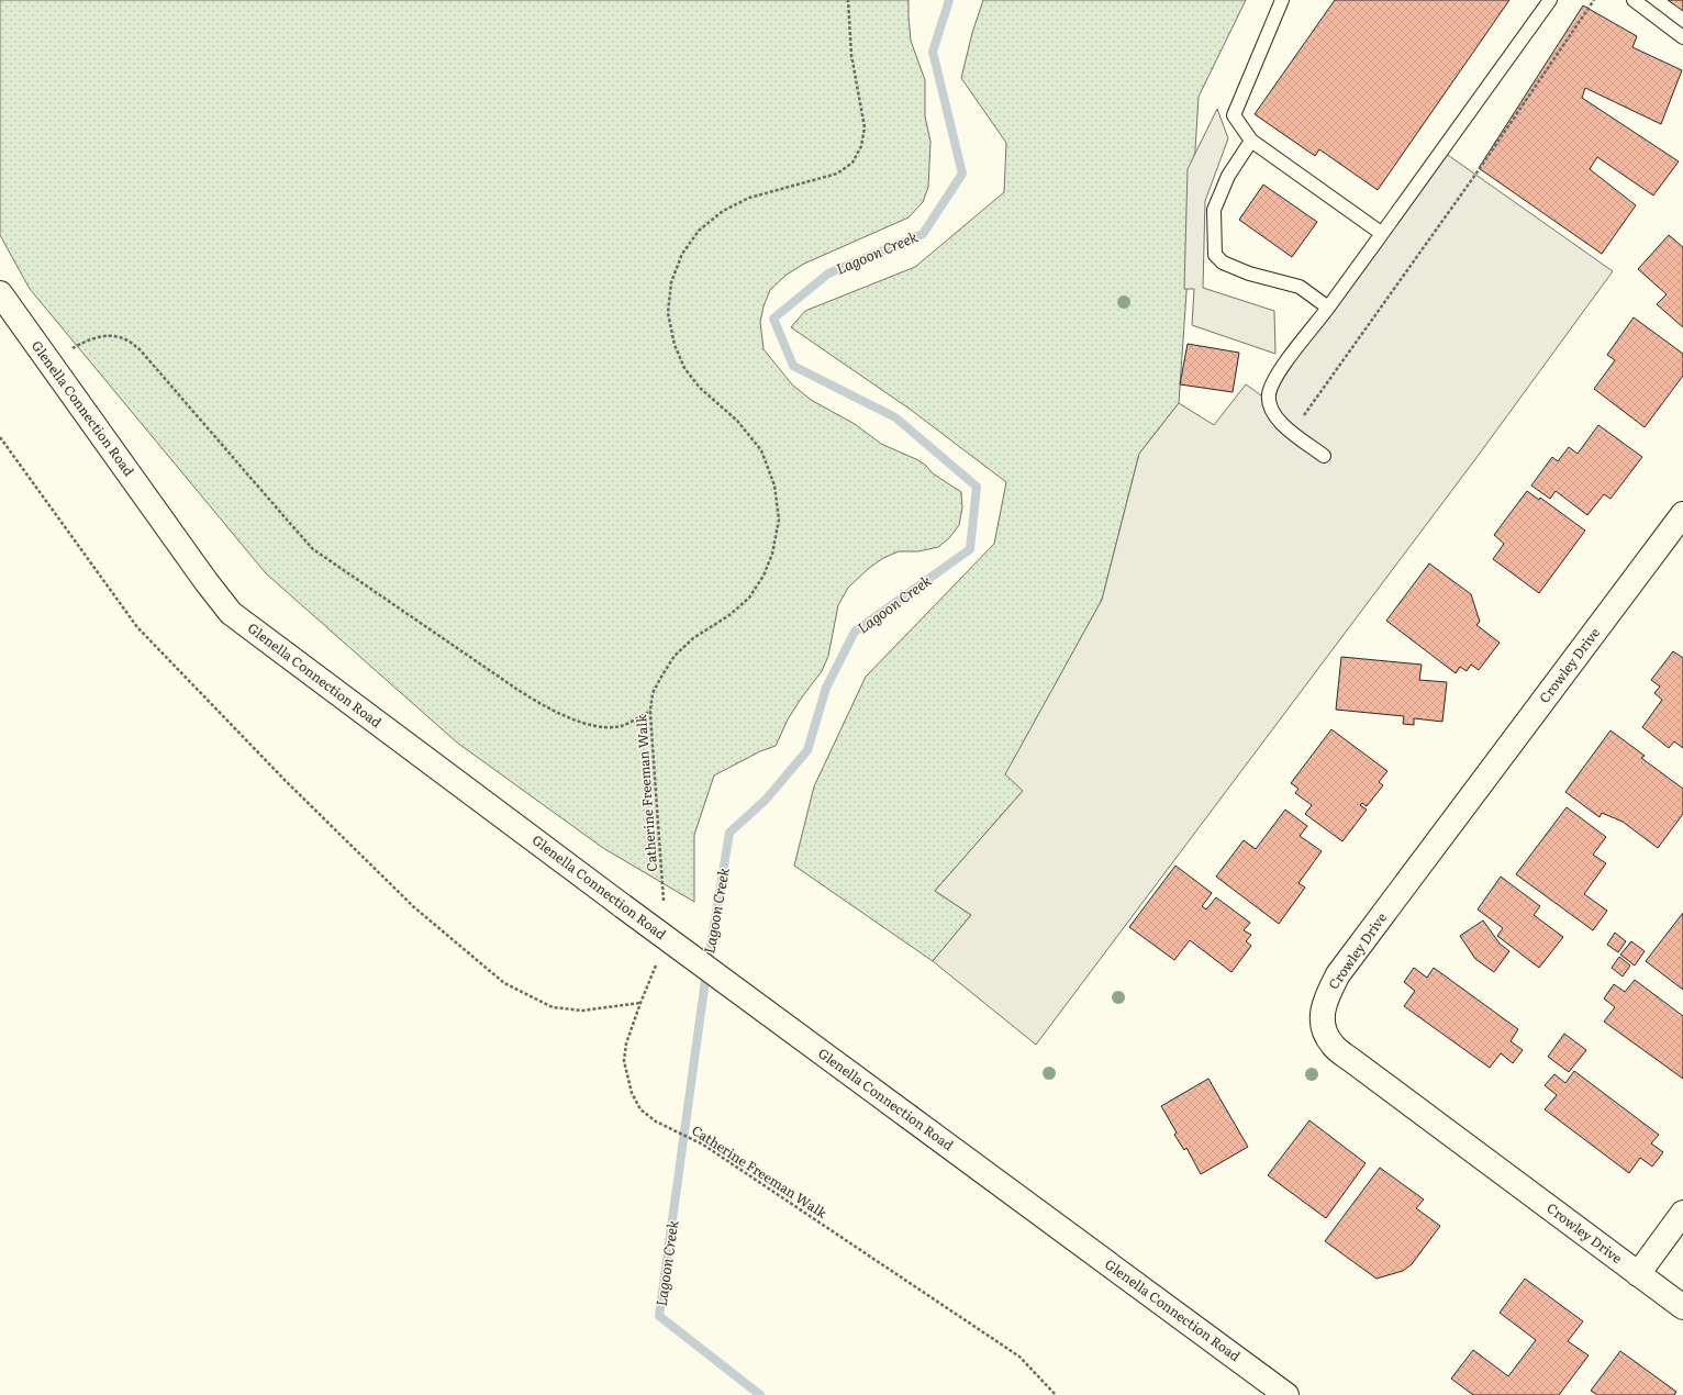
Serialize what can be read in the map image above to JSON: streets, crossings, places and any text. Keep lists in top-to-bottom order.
{
  "streets": {
    "main road": ["Glenella Connection Road", "Crowley Drive"],
    "path": ["Catherine Freeman Walk"]
  },
  "water": ["Lagoon Creek"]
}
